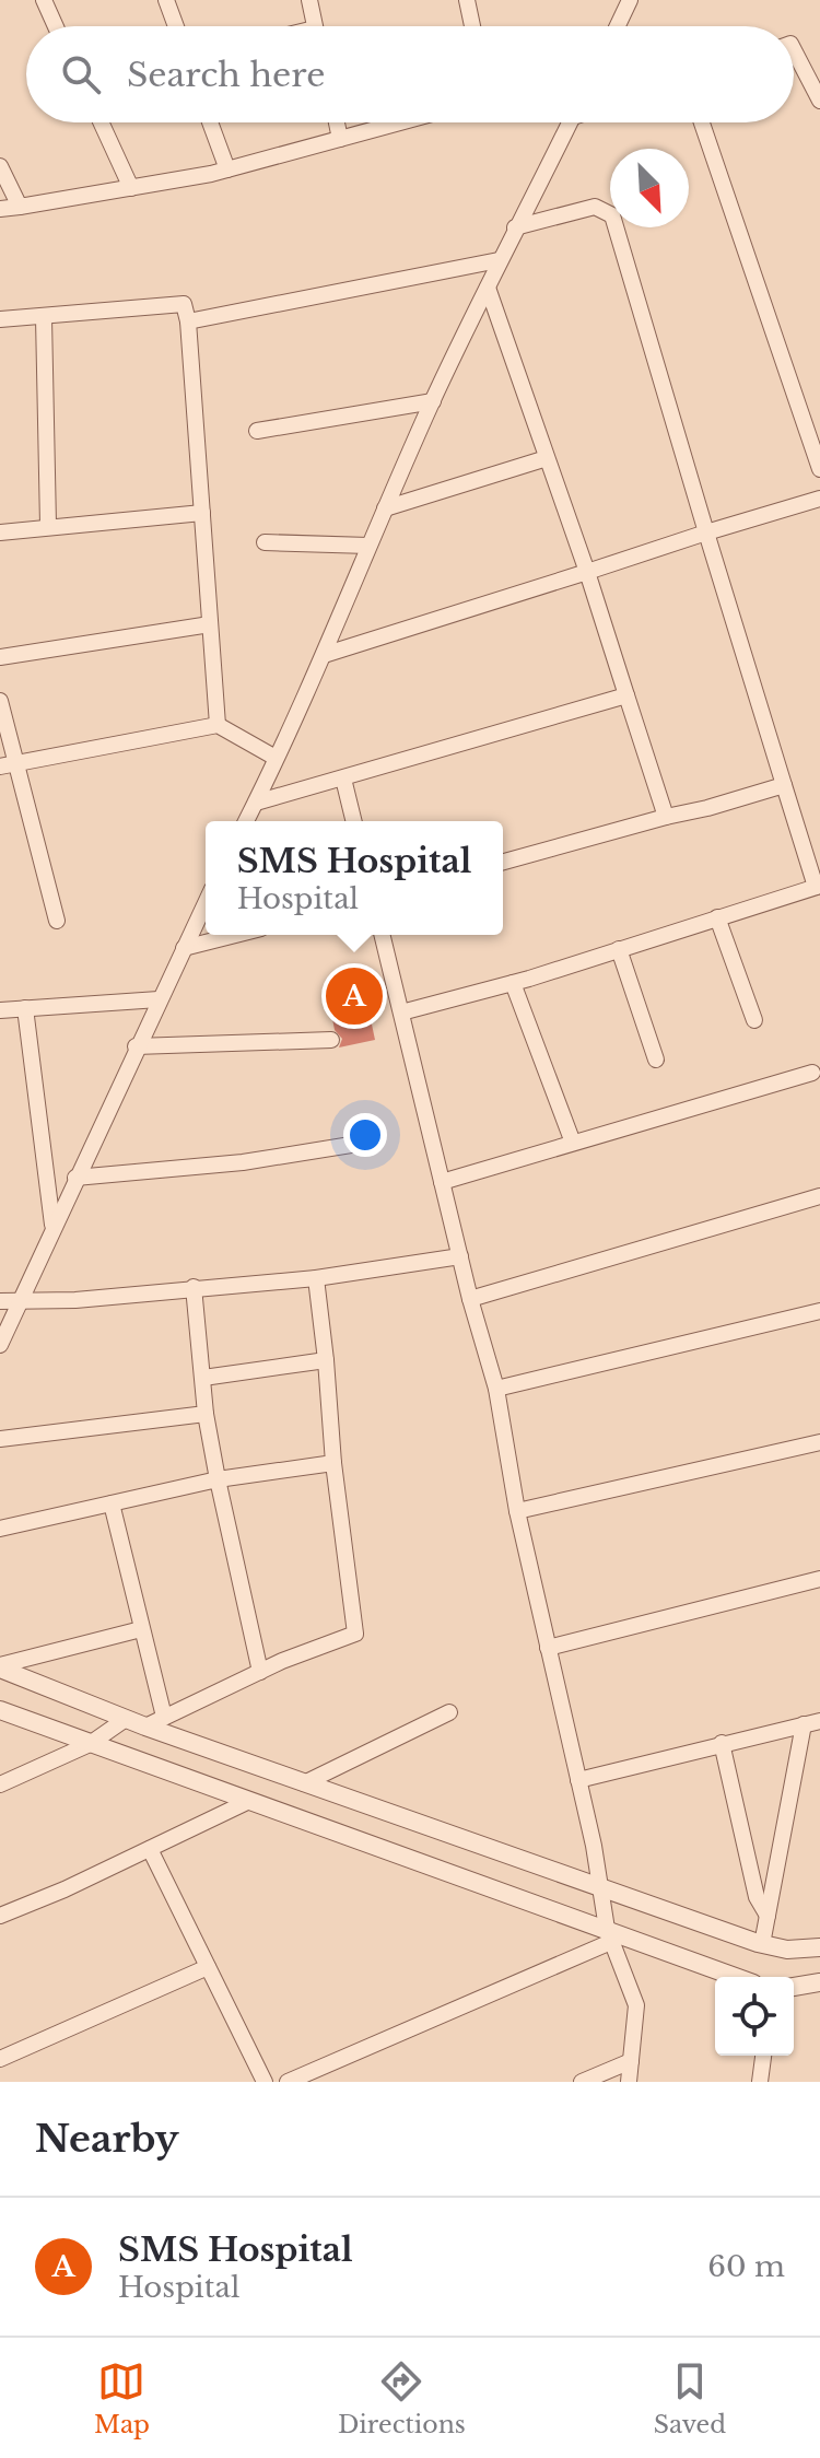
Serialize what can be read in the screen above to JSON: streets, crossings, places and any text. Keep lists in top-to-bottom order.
{
  "north": "bottom right",
  "page": {
    "search": "Search here",
    "popup": ["SMS Hospital", "Hospital"],
    "pins": "A",
    "heading": "Nearby",
    "list": [
      {
        "mark": "A",
        "name": "SMS Hospital",
        "note": "Hospital",
        "value": "60 m"
      }
    ],
    "nav": ["Map", "Directions", "Saved"]
  }
}
